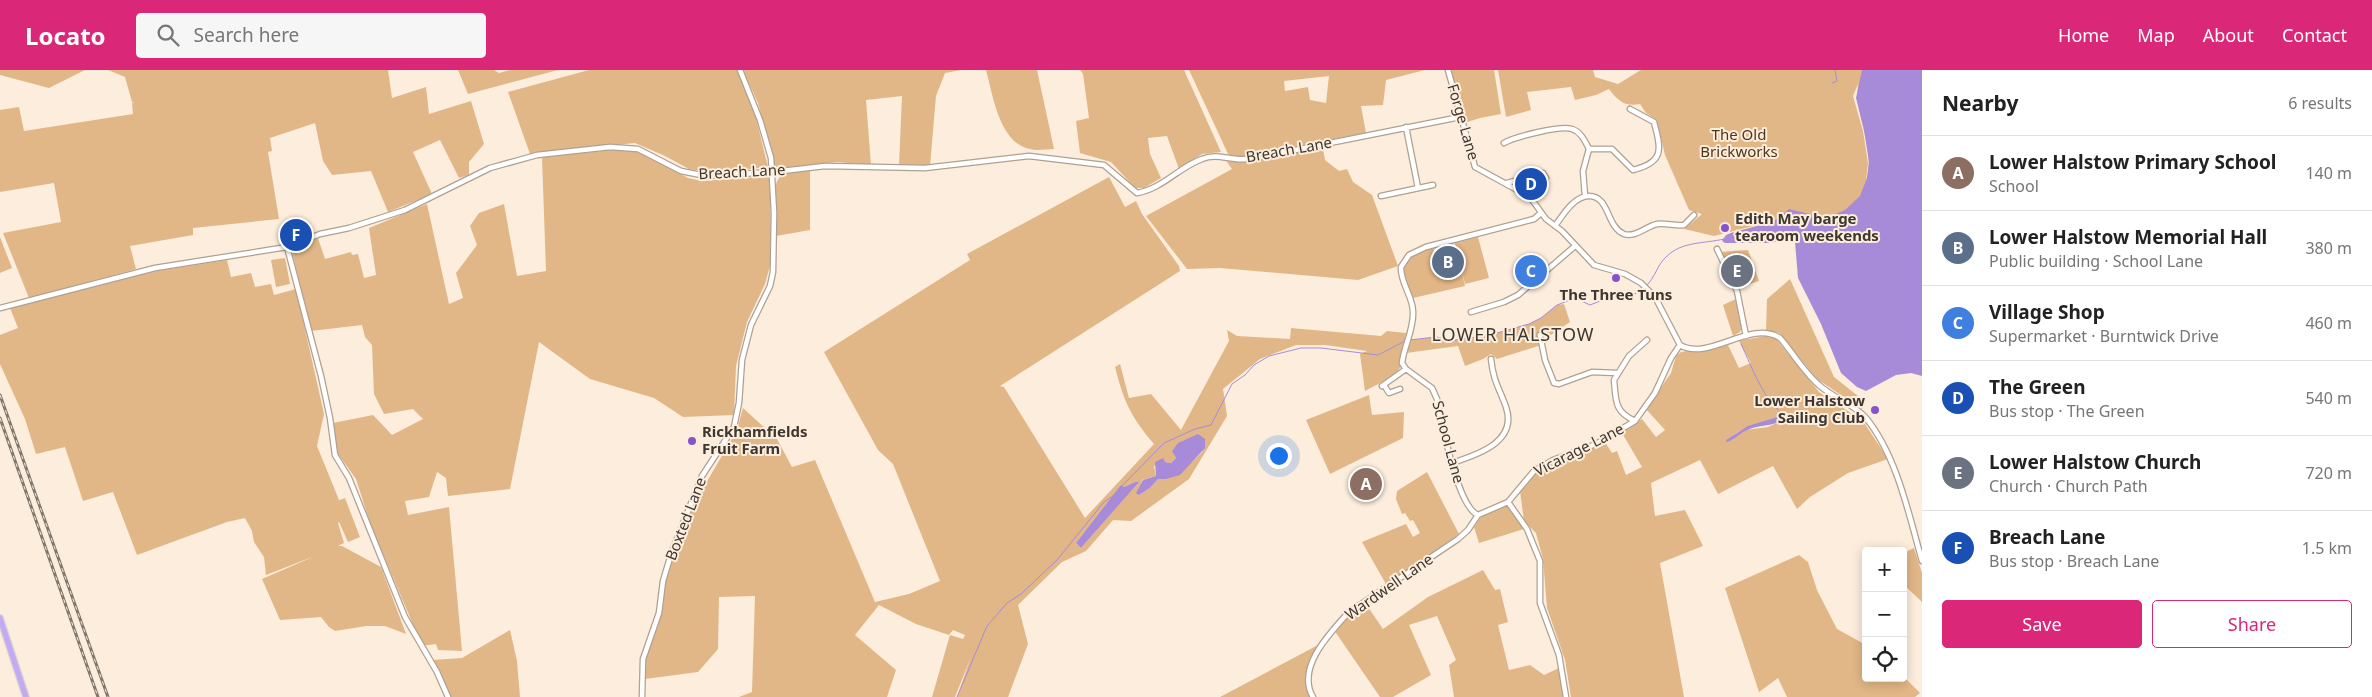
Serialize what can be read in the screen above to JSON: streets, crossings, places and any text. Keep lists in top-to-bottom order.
{
  "streets": {
    "street": [
      "Forge Lane",
      "Breach Lane",
      "School Lane",
      "Vicarage Lane",
      "Boxted Lane",
      "Wardwell Lane"
    ]
  },
  "crossings": [
    ["Forge Lane", "Breach Lane"],
    ["Breach Lane", "Boxted Lane"],
    ["School Lane", "Vicarage Lane"],
    ["School Lane", "Wardwell Lane"],
    ["Vicarage Lane", "Wardwell Lane"]
  ],
  "districts": ["LOWER HALSTOW"],
  "parks": ["The Old Brickworks"],
  "places": [
    "Edith May barge tearoom weekends",
    "The Three Tuns",
    "Lower Halstow Sailing Club",
    "Rickhamfields Fruit Farm"
  ],
  "page": {
    "header": "Locato",
    "search": "Search here",
    "nav": [
      "Home",
      "Map",
      "About",
      "Contact"
    ],
    "heading": ["Nearby", "6 results"],
    "list": [
      {
        "mark": "A",
        "name": "Lower Halstow Primary School",
        "note": "School",
        "value": "140 m"
      },
      {
        "mark": "B",
        "name": "Lower Halstow Memorial Hall",
        "note": "Public building · School Lane",
        "value": "380 m"
      },
      {
        "mark": "C",
        "name": "Village Shop",
        "note": "Supermarket · Burntwick Drive",
        "value": "460 m"
      },
      {
        "mark": "D",
        "name": "The Green",
        "note": "Bus stop · The Green",
        "value": "540 m"
      },
      {
        "mark": "E",
        "name": "Lower Halstow Church",
        "note": "Church · Church Path",
        "value": "720 m"
      },
      {
        "mark": "F",
        "name": "Breach Lane",
        "note": "Bus stop · Breach Lane",
        "value": "1.5 km"
      }
    ],
    "pins": [
      "D",
      "F",
      "B",
      "C",
      "E",
      "A"
    ],
    "map_buttons": ["+", "−"],
    "buttons": ["Save", "Share"]
  }
}
